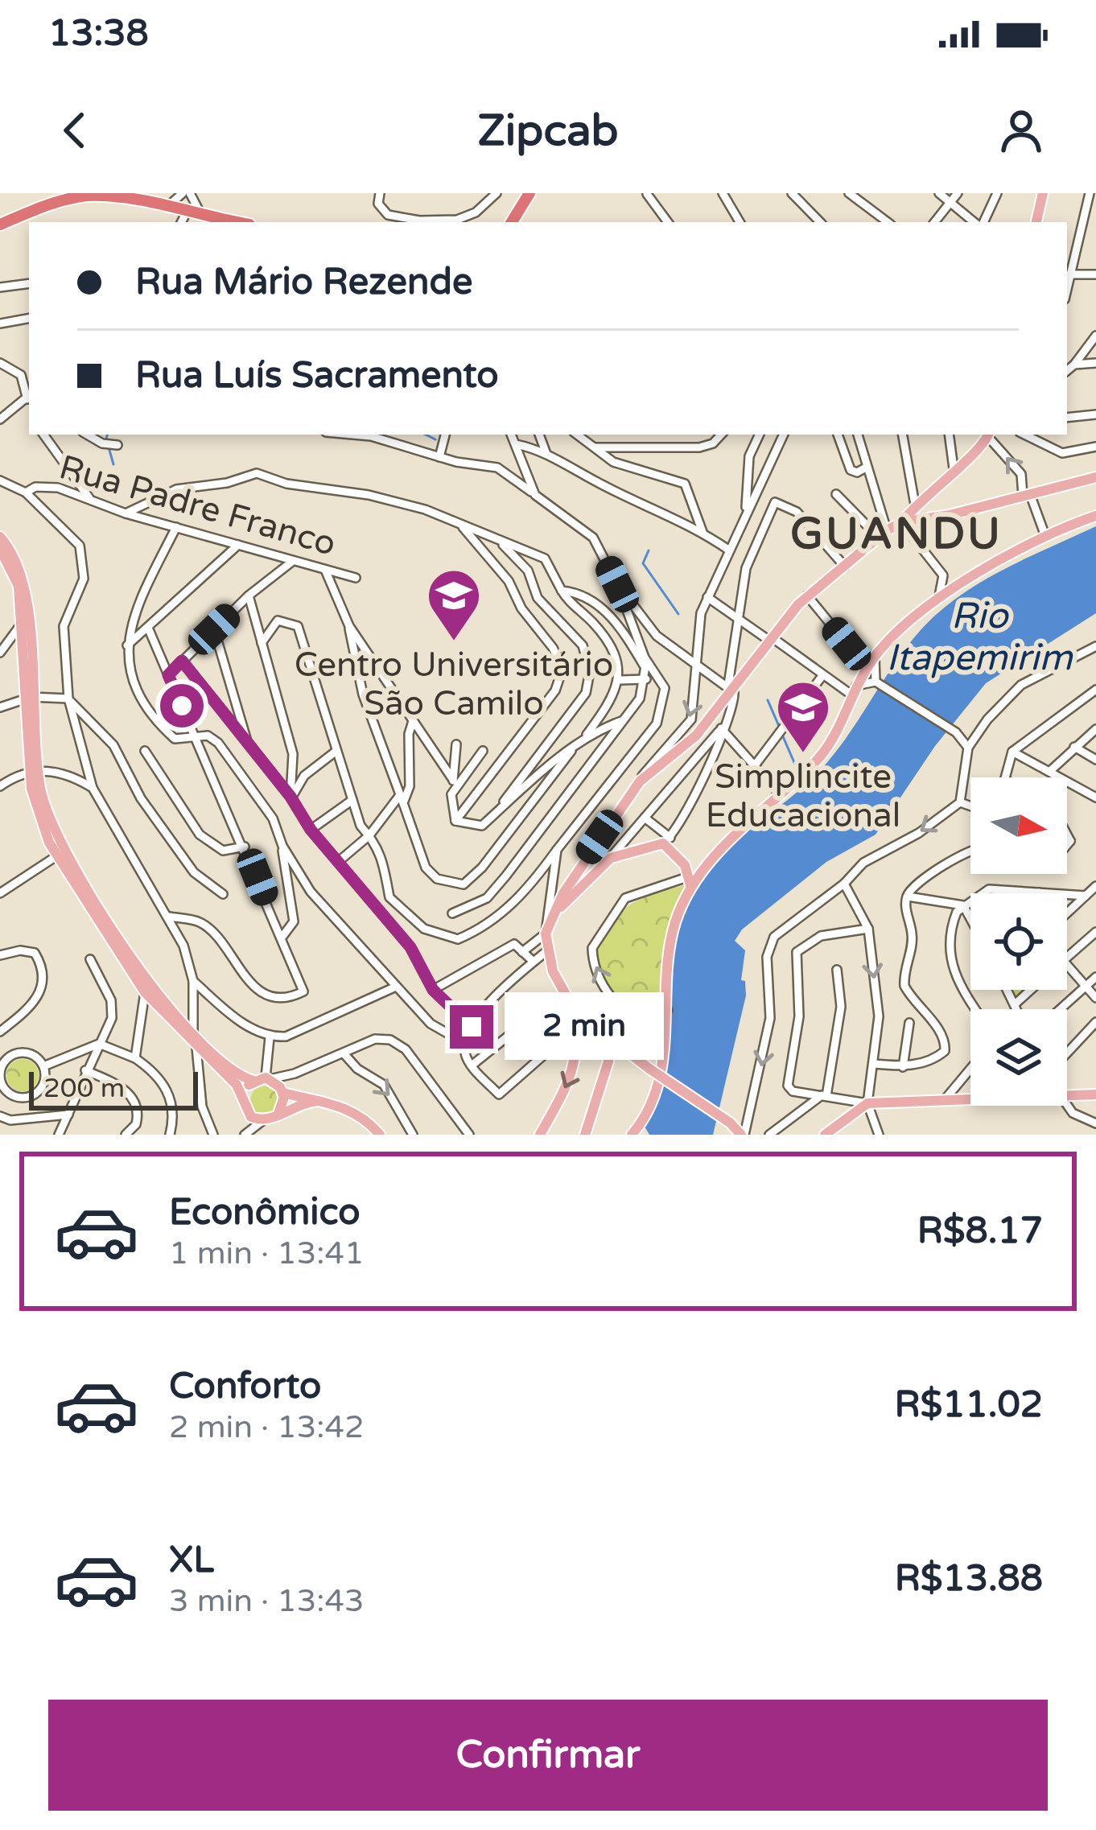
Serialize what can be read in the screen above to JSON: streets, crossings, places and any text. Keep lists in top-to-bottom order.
{
  "streets": {
    "street": ["Rua Padre Franco"]
  },
  "districts": ["GUANDU"],
  "water": ["Rio Itapemirim"],
  "places": {
    "school or university": ["Centro Universitário São Camilo", "Simplincite Educacional"]
  },
  "scale_bar": "200 m",
  "north": "right",
  "page": {
    "status": "13:38",
    "header": "Zipcab",
    "banner": ["Rua Mário Rezende", "Rua Luís Sacramento"],
    "bubble": "2 min",
    "scale": "200 m",
    "list": [
      {
        "name": "Econômico",
        "note": "1 min · 13:41",
        "value": "R$8.17"
      },
      {
        "name": "Conforto",
        "note": "2 min · 13:42",
        "value": "R$11.02"
      },
      {
        "name": "XL",
        "note": "3 min · 13:43",
        "value": "R$13.88"
      }
    ],
    "buttons": "Confirmar"
  }
}
